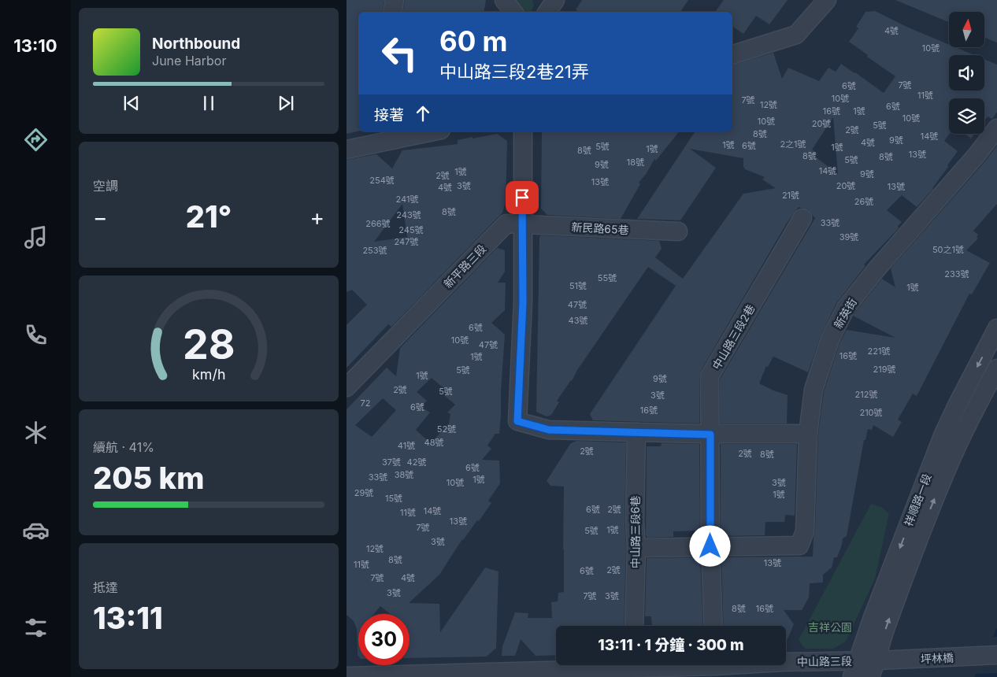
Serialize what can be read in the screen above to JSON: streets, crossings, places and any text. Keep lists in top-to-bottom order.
{
  "streets": {
    "street": [
      "新民路65巷",
      "新平路三段",
      "新英街",
      "中山路三段2巷",
      "祥順路一段",
      "中山路三段6巷",
      "坪林橋",
      "中山路三段"
    ]
  },
  "crossings": [
    ["新民路65巷", "新平路三段"],
    ["新英街", "中山路三段2巷"],
    ["祥順路一段", "坪林橋"],
    ["祥順路一段", "中山路三段"],
    ["坪林橋", "中山路三段"]
  ],
  "parks": ["吉祥公園"],
  "house_numbers": [
    "4號",
    "10號",
    "7號",
    "6號",
    "11號",
    "10號",
    "7號",
    "12號",
    "6號",
    "16號",
    "1號",
    "10號",
    "10號",
    "20號",
    "5號",
    "2號",
    "8號",
    "14號",
    "9號",
    "4號",
    "2之1號",
    "1號",
    "6號",
    "5號",
    "1號",
    "1號",
    "8號",
    "13號",
    "8號",
    "8號",
    "5號",
    "18號",
    "9號",
    "14號",
    "1號",
    "9號",
    "2號",
    "254號",
    "13號",
    "3號",
    "20號",
    "13號",
    "4號",
    "21號",
    "241號",
    "26號",
    "8號",
    "243號",
    "33號",
    "266號",
    "245號",
    "39號",
    "247號",
    "50之1號",
    "253號",
    "233號",
    "55號",
    "51號",
    "1號",
    "47號",
    "43號",
    "6號",
    "10號",
    "47號",
    "221號",
    "16號",
    "1號",
    "219號",
    "5號",
    "1號",
    "9號",
    "2號",
    "5號",
    "212號",
    "3號",
    "72",
    "6號",
    "16號",
    "210號",
    "52號",
    "48號",
    "41號",
    "2號",
    "2號",
    "8號",
    "37號",
    "42號",
    "6號",
    "38號",
    "33號",
    "1號",
    "10號",
    "3號",
    "29號",
    "1號",
    "15號",
    "6號",
    "2號",
    "14號",
    "11號",
    "13號",
    "7號",
    "1號",
    "5號",
    "3號",
    "12號",
    "8號",
    "13號",
    "11號",
    "2號",
    "6號",
    "7號",
    "4號",
    "3號",
    "7號",
    "3號",
    "8號",
    "16號"
  ],
  "north": "top",
  "page": {
    "tabs": "13:10",
    "turn": ["60 m", "中山路三段2巷21弄"],
    "song": ["Northbound", "June Harbor"],
    "then": "接著",
    "tile": [
      "空調",
      ["續航 · 41%", "205 km"],
      ["抵達", "13:11"]
    ],
    "heat": ["−", "21°", "+"],
    "limit": "30",
    "trip": "13:11 · 1 分鐘 · 300 m",
    "gauge": ["28", "km/h"]
  }
}
